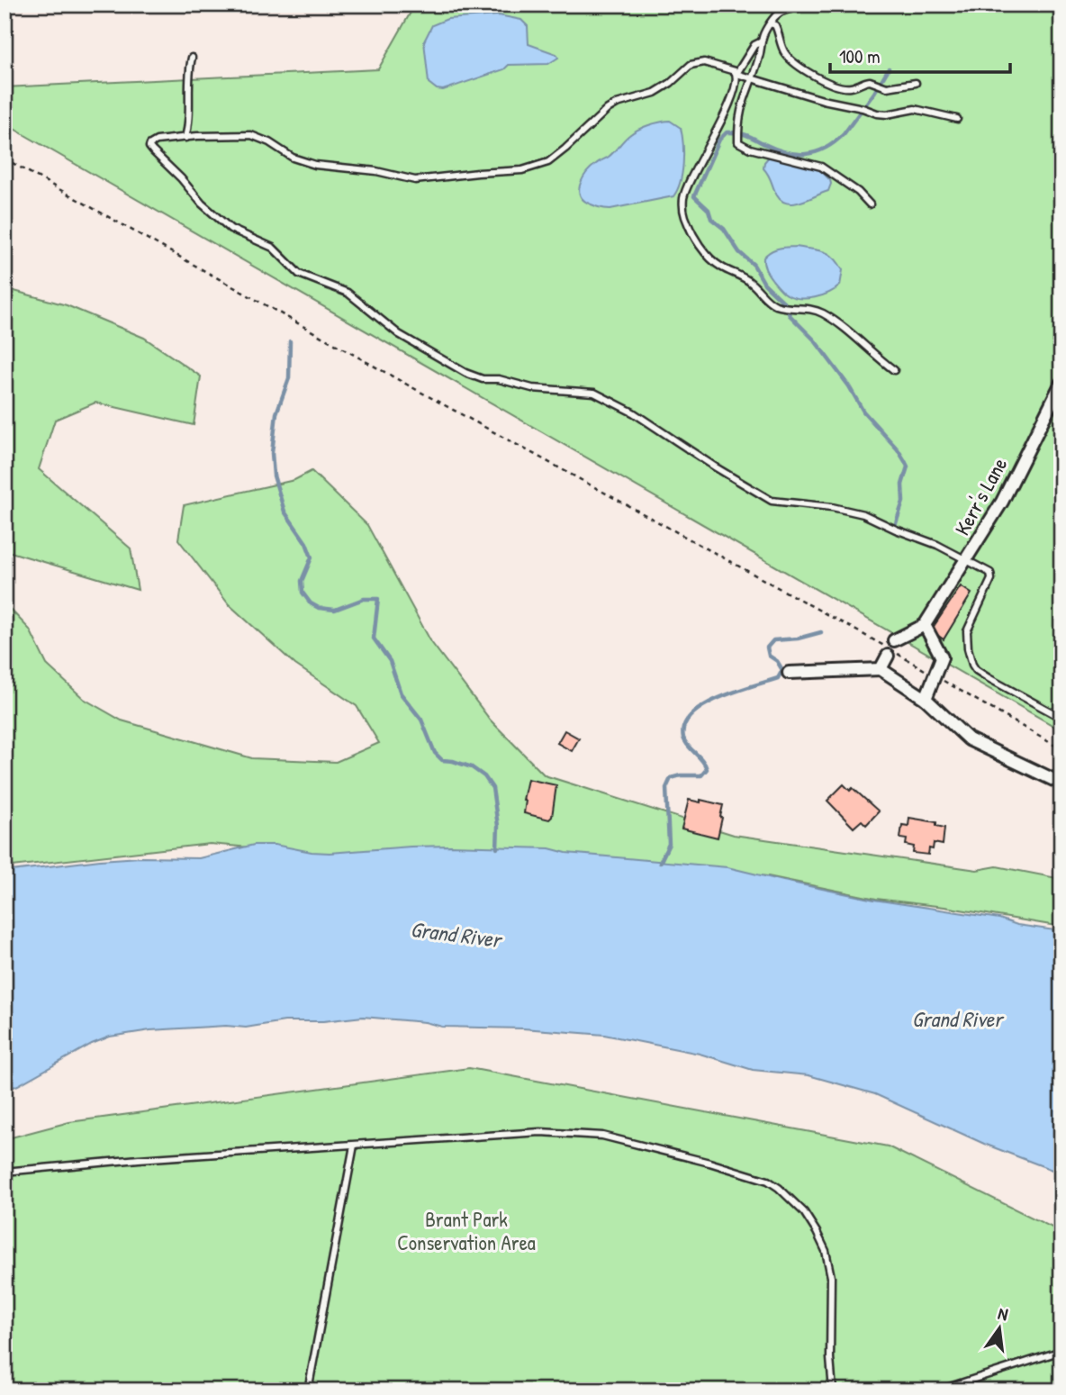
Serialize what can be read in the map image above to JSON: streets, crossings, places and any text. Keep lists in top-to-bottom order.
{
  "streets": {
    "street": ["Kerr's Lane"]
  },
  "water": ["Grand River"],
  "parks": ["Brant Park Conservation Area"],
  "scale_bar": "100 m",
  "north": "top"
}
